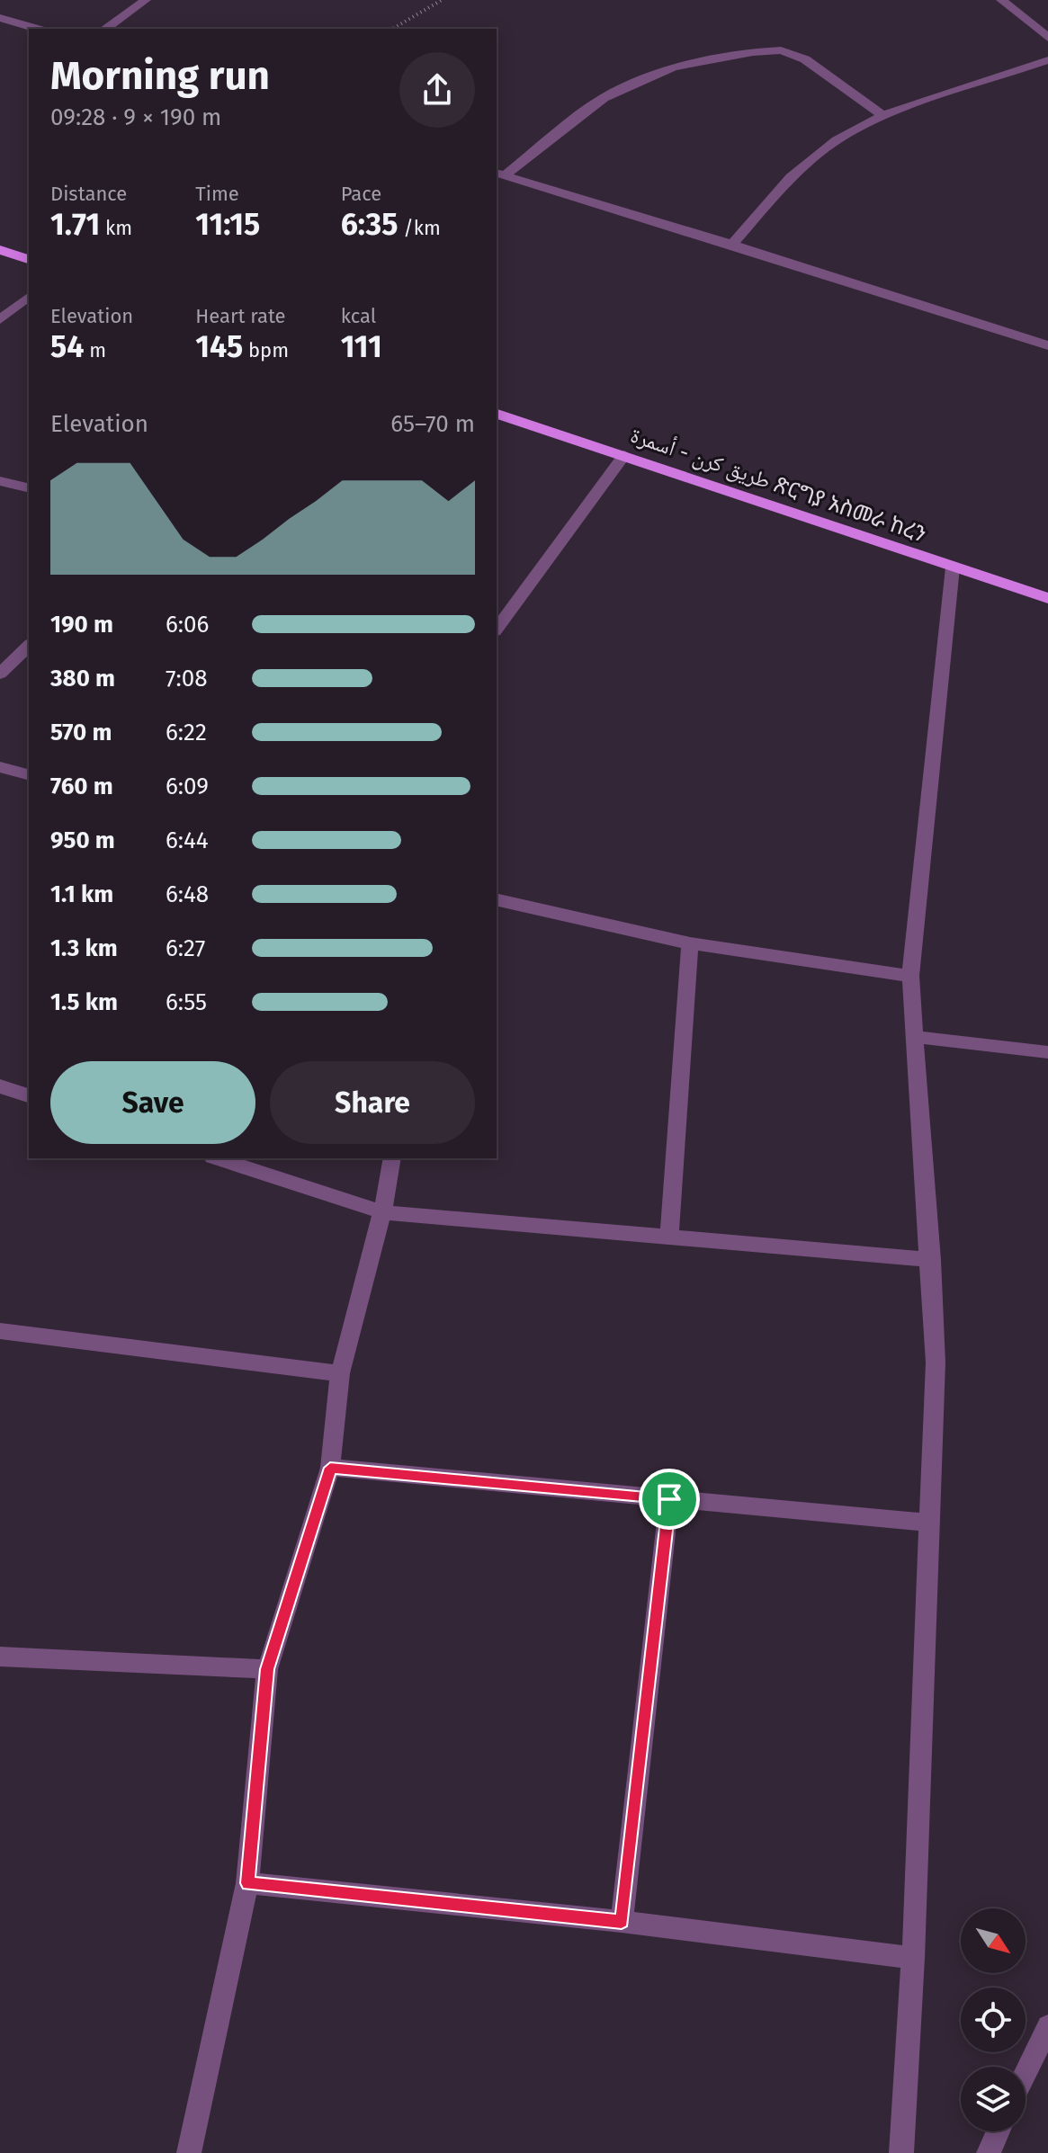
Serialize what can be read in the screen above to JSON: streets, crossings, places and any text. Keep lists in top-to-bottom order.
{
  "streets": {
    "highway": ["طريق كرن - أسمرة ጽርግያ አስመራ ከረን"]
  },
  "north": "bottom right",
  "page": {
    "heading": ["Morning run", "09:28 · 9 × 190 m"],
    "stats": [
      ["Distance", "1.71 km"],
      ["Time", "11:15"],
      ["Pace", "6:35 /km"],
      ["Elevation", "54 m"],
      ["Heart rate", "145 bpm"],
      ["kcal", "111"]
    ],
    "chart": ["Elevation", "65–70 m"],
    "list": [
      {
        "name": "190 m",
        "note": "6:06"
      },
      {
        "name": "380 m",
        "note": "7:08"
      },
      {
        "name": "570 m",
        "note": "6:22"
      },
      {
        "name": "760 m",
        "note": "6:09"
      },
      {
        "name": "950 m",
        "note": "6:44"
      },
      {
        "name": "1.1 km",
        "note": "6:48"
      },
      {
        "name": "1.3 km",
        "note": "6:27"
      },
      {
        "name": "1.5 km",
        "note": "6:55"
      }
    ],
    "buttons": ["Save", "Share"]
  }
}
